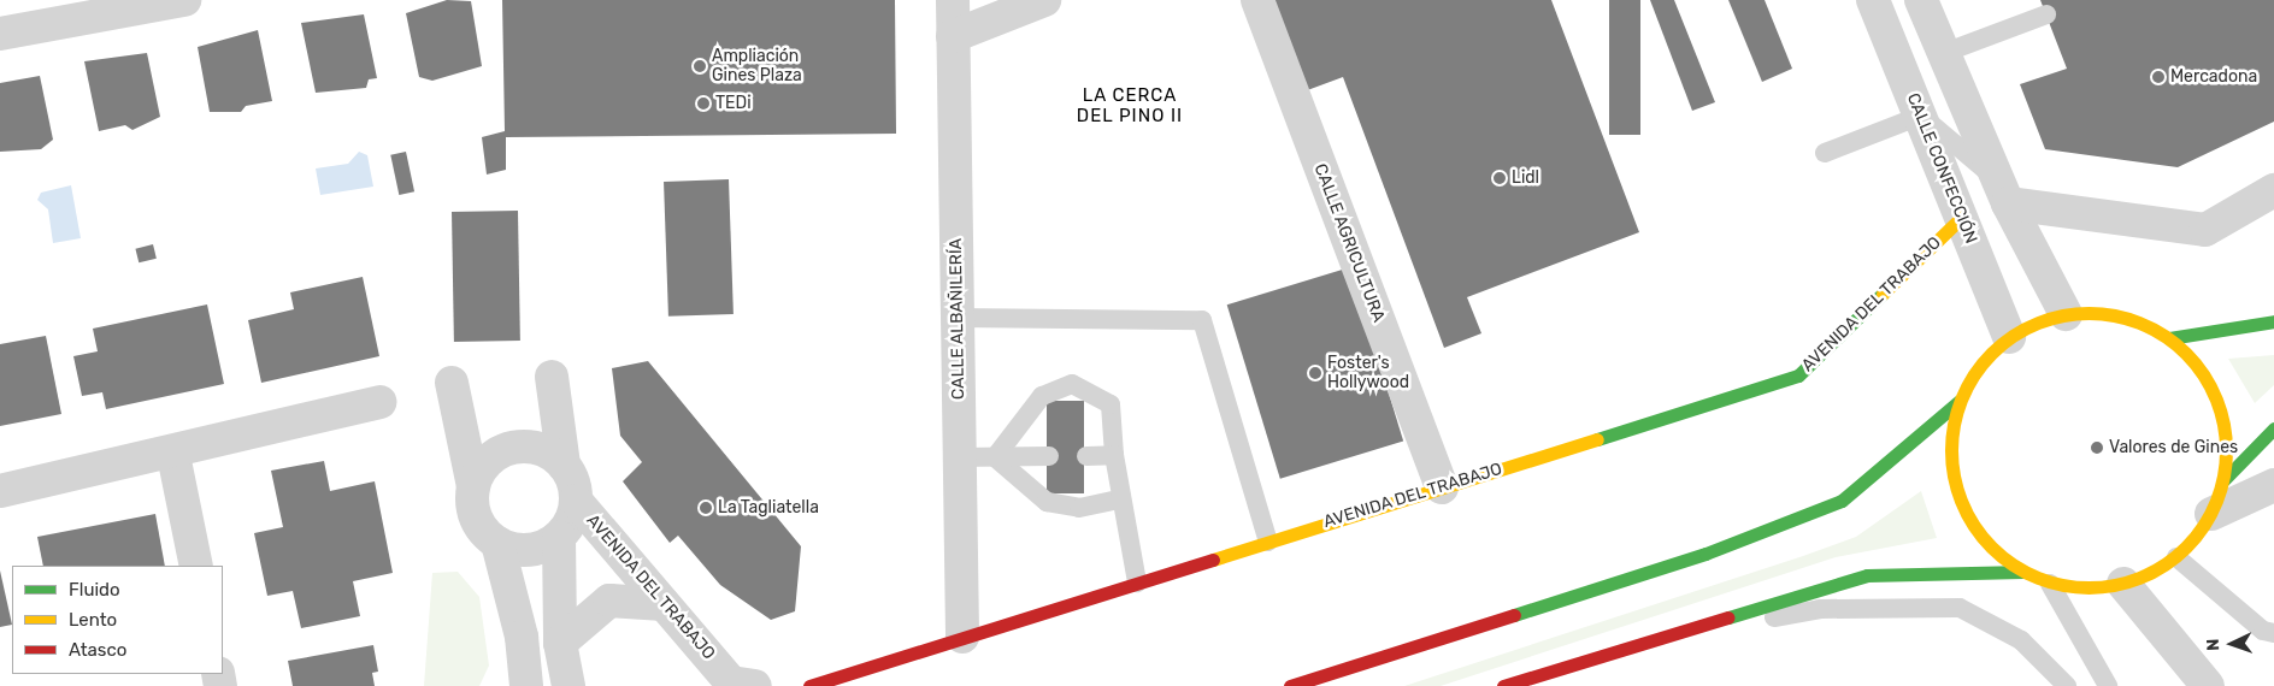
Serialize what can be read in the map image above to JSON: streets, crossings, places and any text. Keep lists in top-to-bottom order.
{
  "streets": {
    "main road": ["AVENIDA DEL TRABAJO"],
    "street": ["CALLE CONFECCIÓN", "CALLE AGRICULTURA", "CALLE ALBAÑILERÍA"]
  },
  "crossings": [
    ["CALLE CONFECCIÓN", "AVENIDA DEL TRABAJO"],
    ["CALLE AGRICULTURA", "AVENIDA DEL TRABAJO"],
    ["AVENIDA DEL TRABAJO", "CALLE ALBAÑILERÍA"]
  ],
  "districts": ["LA CERCA DEL PINO II"],
  "places": [
    "Ampliación Gines Plaza",
    "Mercadona",
    "TEDi",
    "Lidl",
    "Foster's Hollywood",
    "Valores de Gines",
    "La Tagliatella"
  ],
  "legend": ["Fluido", "Lento", "Atasco"],
  "north": "left"
}
